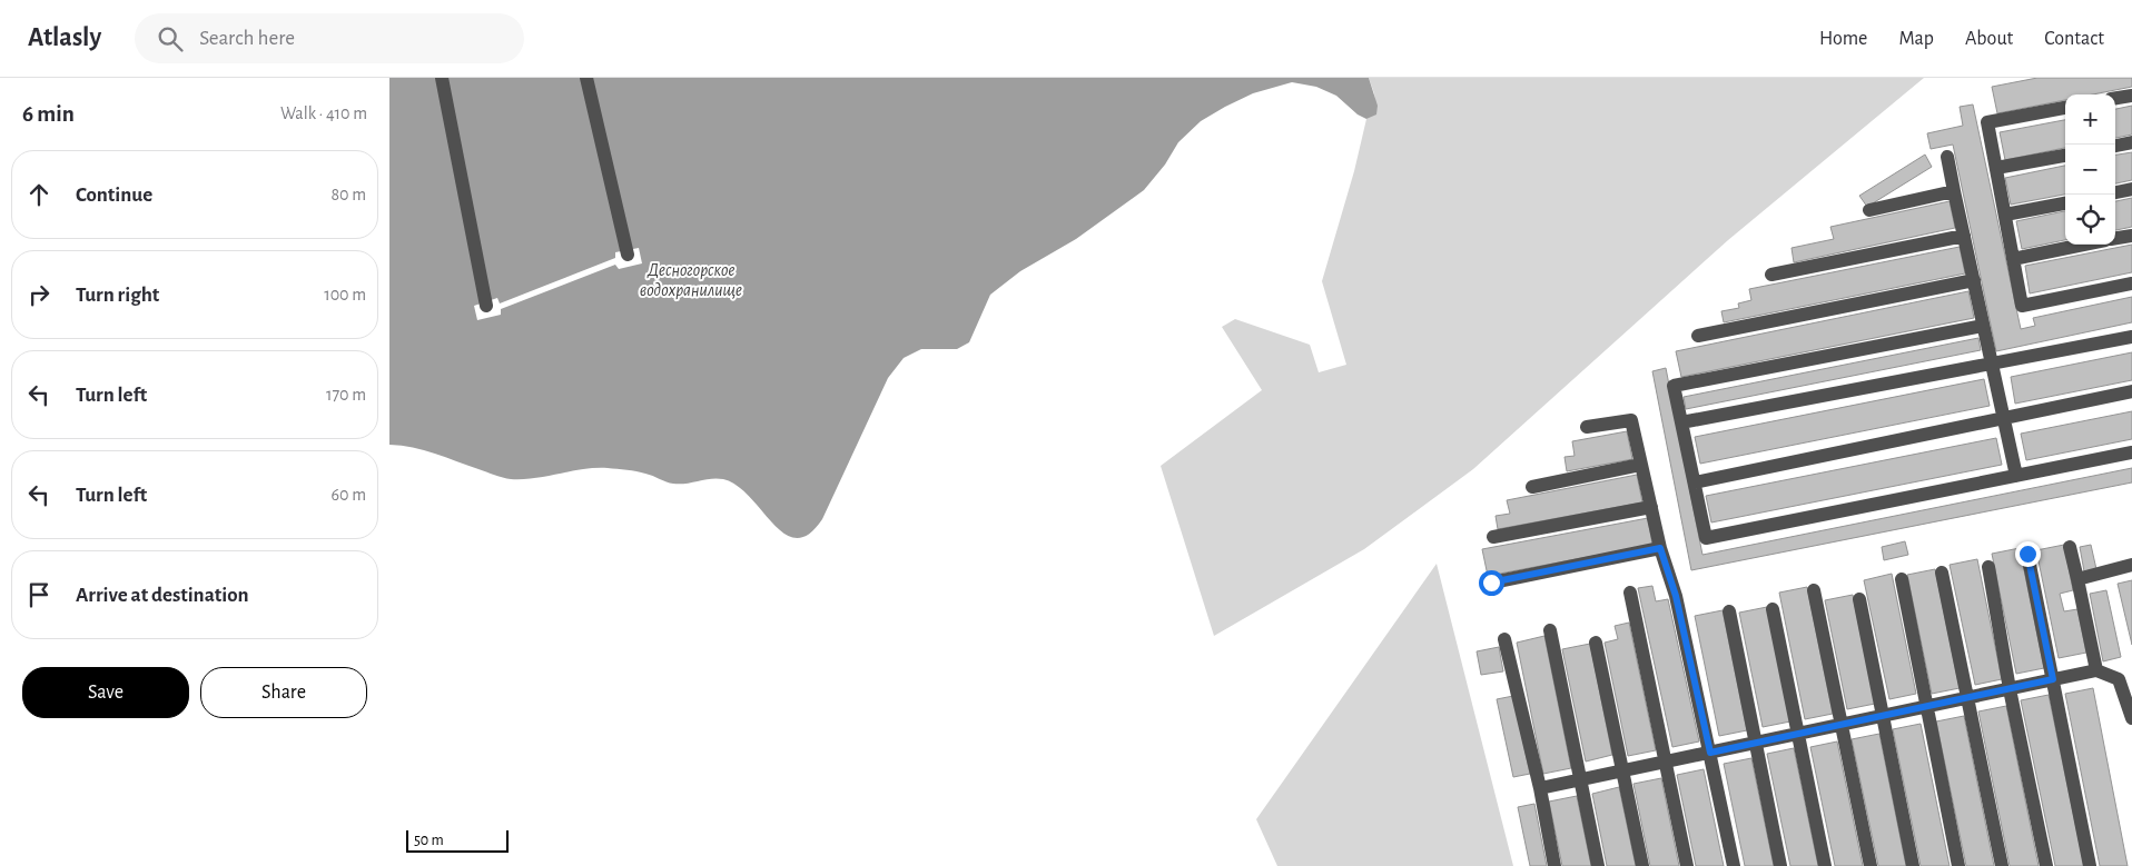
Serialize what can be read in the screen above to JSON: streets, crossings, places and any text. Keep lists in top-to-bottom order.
{
  "water": ["Десногорское водохранилище"],
  "scale_bar": "50 m",
  "page": {
    "header": "Atlasly",
    "search": "Search here",
    "nav": [
      "Home",
      "Map",
      "About",
      "Contact"
    ],
    "heading": ["6 min", "Walk · 410 m"],
    "map_buttons": ["+", "−"],
    "list": [
      ["Continue", "80 m"],
      ["Turn right", "100 m"],
      ["Turn left", "170 m"],
      ["Turn left", "60 m"],
      "Arrive at destination"
    ],
    "buttons": ["Save", "Share"],
    "scale": "50 m"
  }
}
